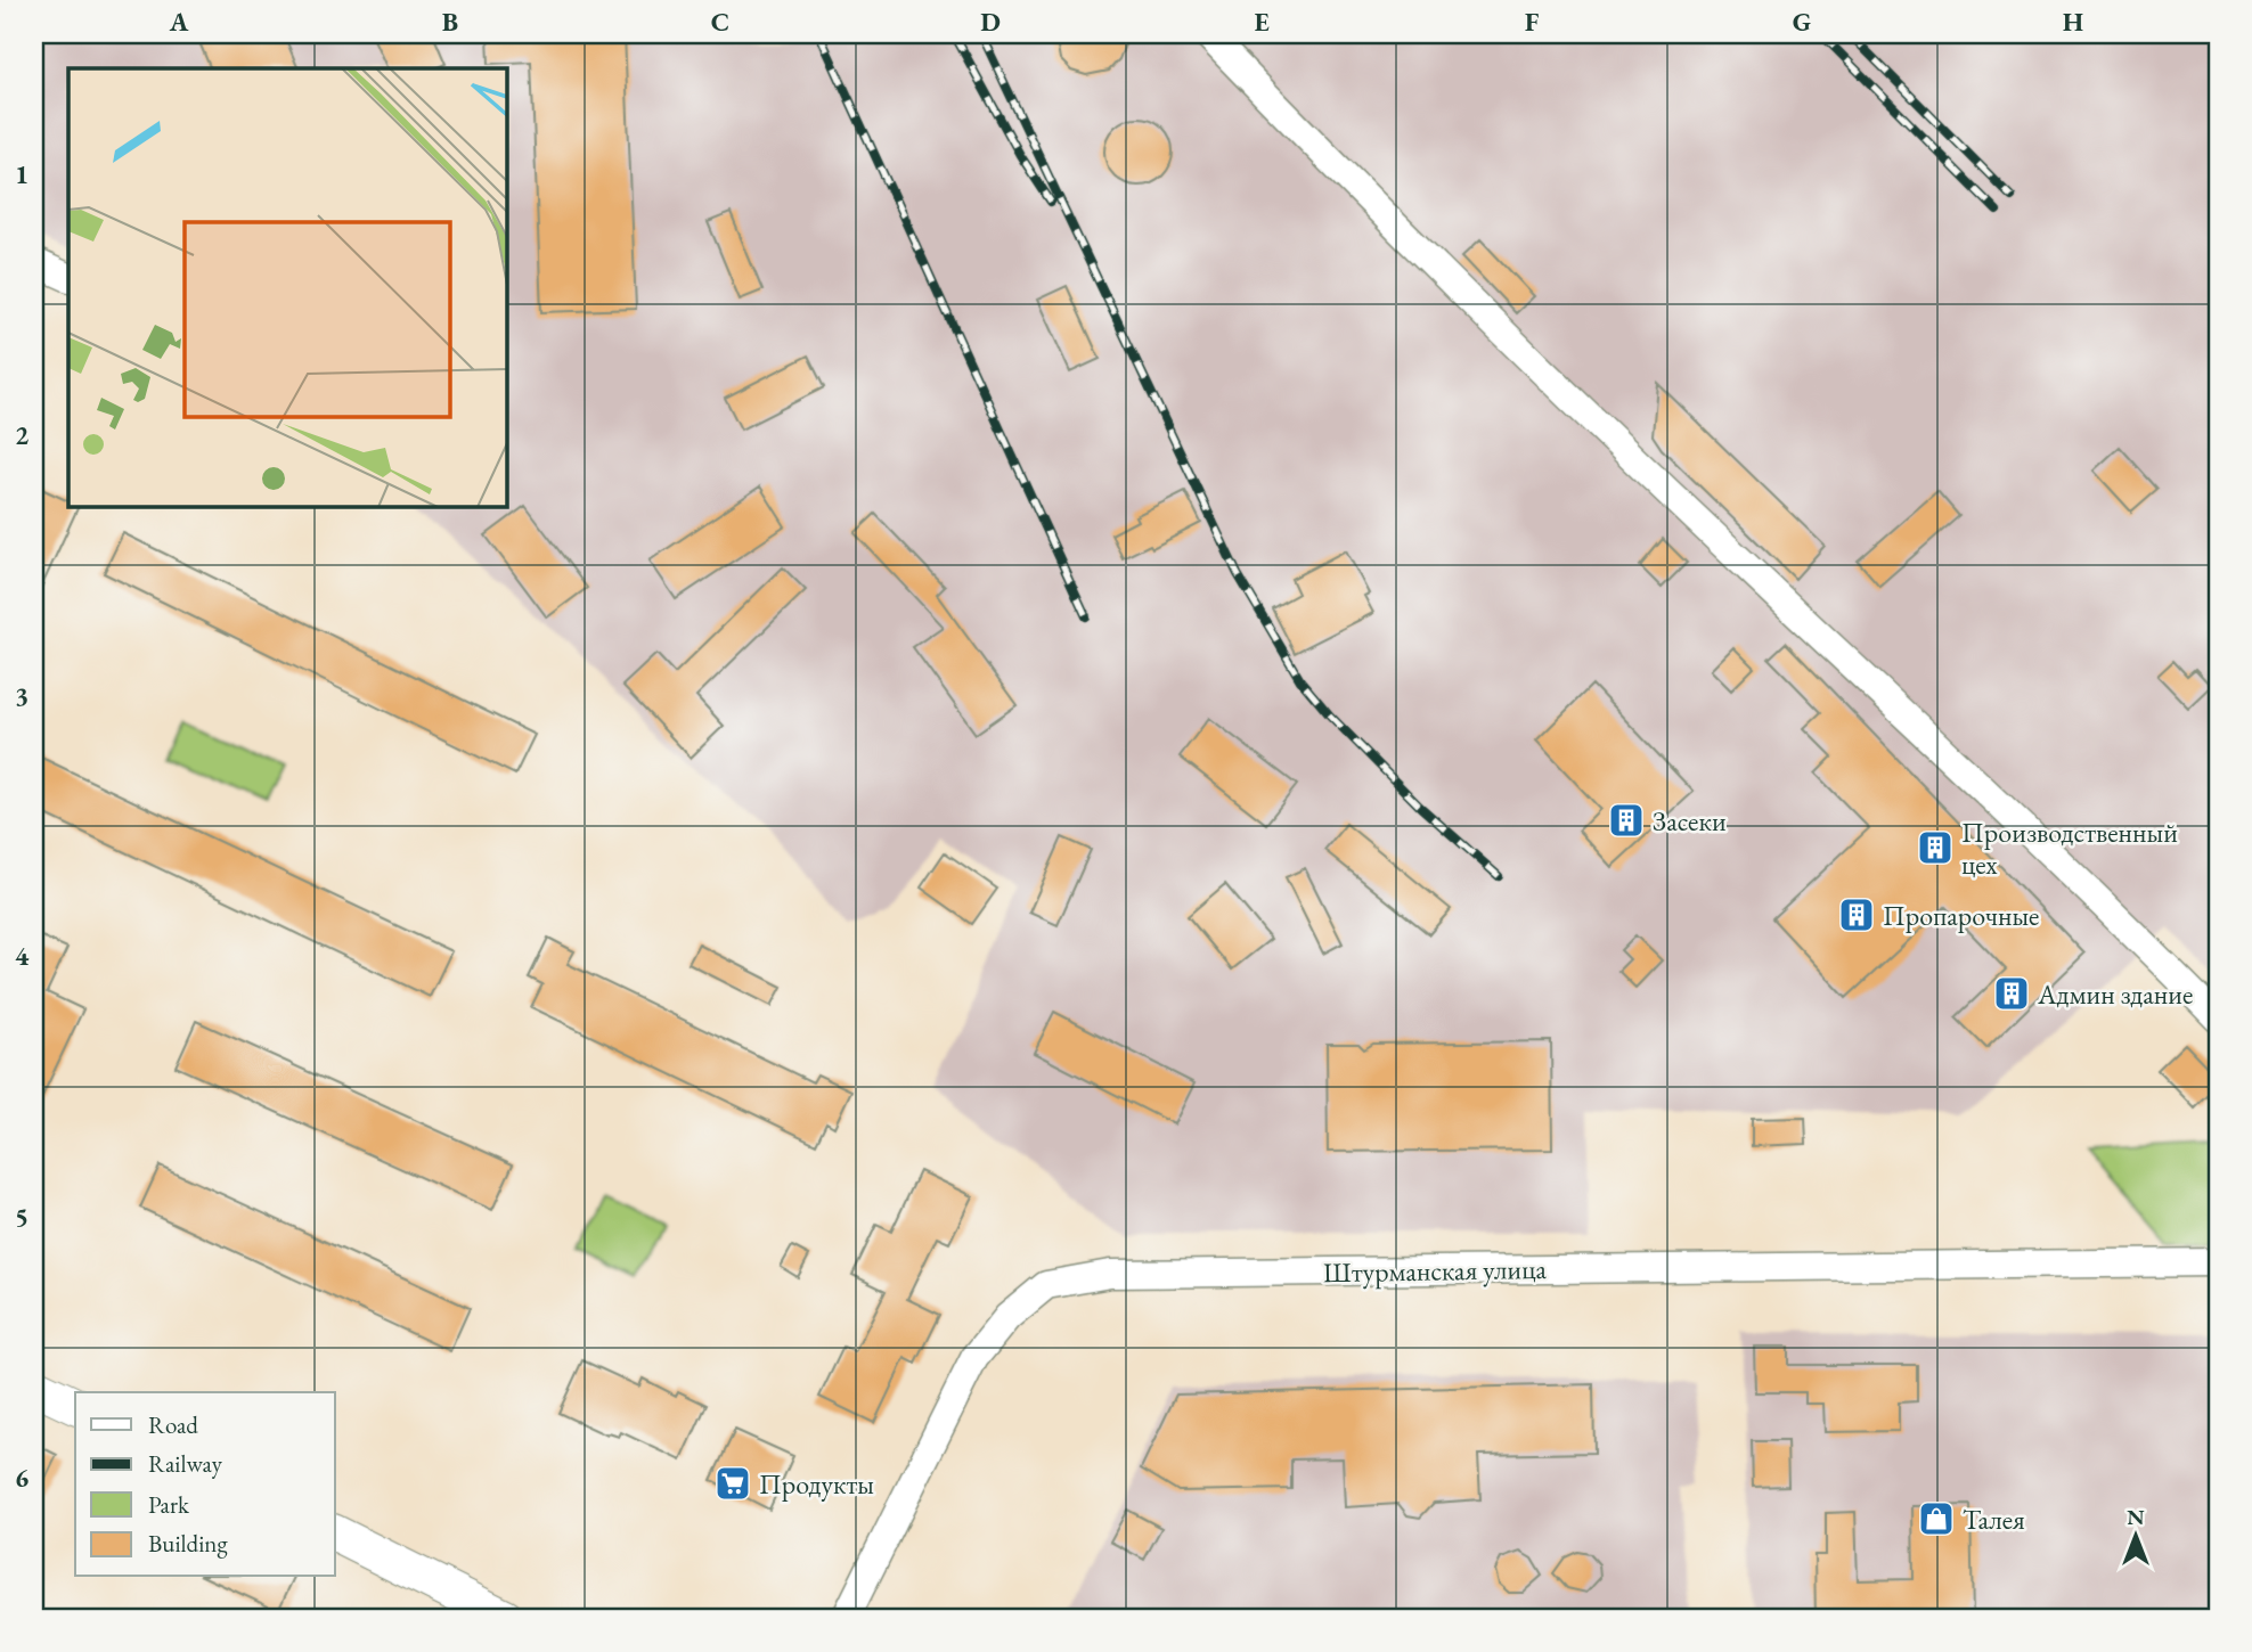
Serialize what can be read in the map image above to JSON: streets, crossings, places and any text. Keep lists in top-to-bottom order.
{
  "streets": {
    "street": ["Штурманская улица"]
  },
  "places": {
    "building": [
      "Засеки",
      "Производственный цех",
      "Пропарочные",
      "Админ здание"
    ],
    "supermarket": ["Продукты"],
    "shop": ["Талея"]
  },
  "legend": [
    "Road",
    "Railway",
    "Park",
    "Building"
  ],
  "north": "top",
  "grid": {
    "columns": [
      "A",
      "B",
      "C",
      "D",
      "E",
      "F",
      "G",
      "H"
    ],
    "rows": [
      "1",
      "2",
      "3",
      "4",
      "5",
      "6"
    ]
  }
}
